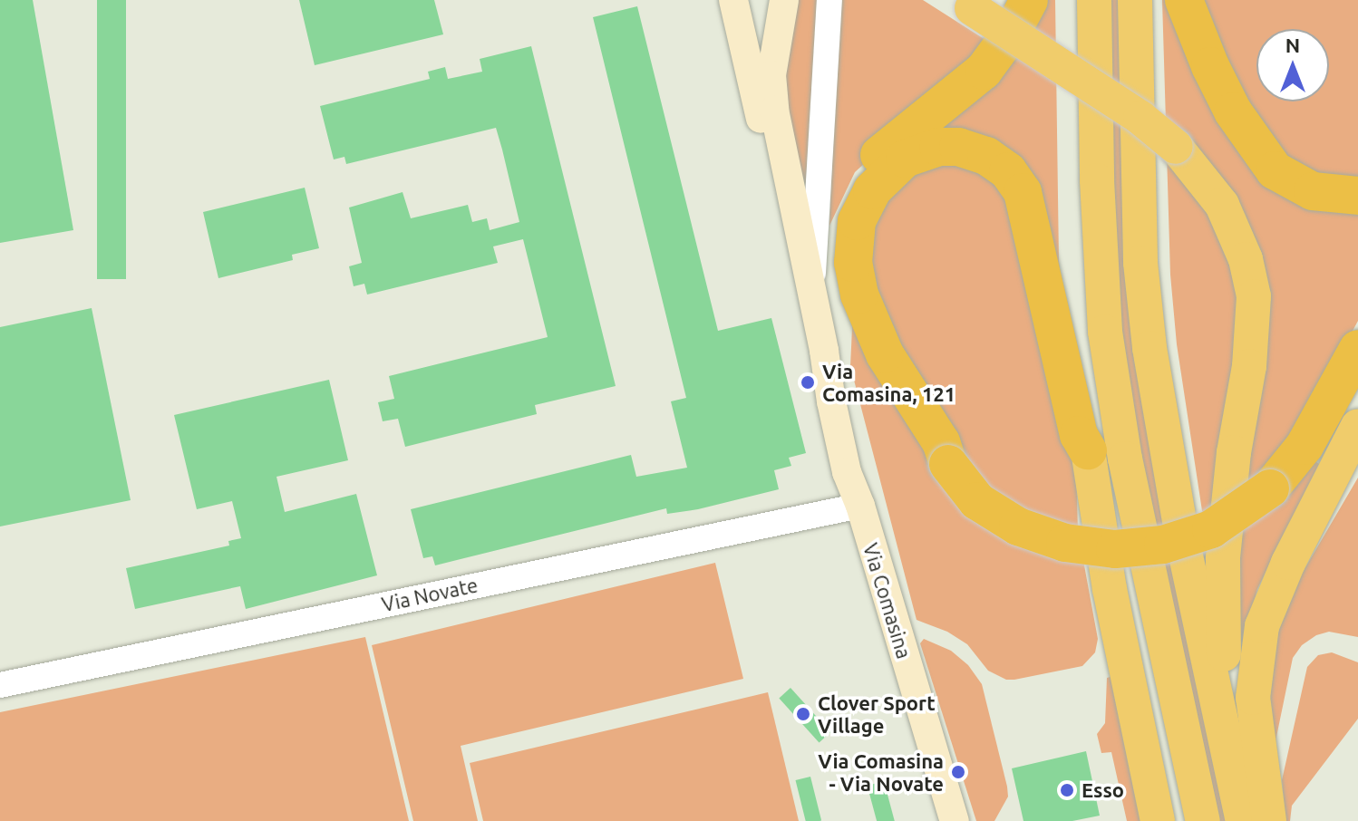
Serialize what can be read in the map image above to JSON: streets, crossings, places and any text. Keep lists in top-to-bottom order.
{
  "streets": {
    "main road": ["Via Comasina"],
    "street": ["Via Novate"]
  },
  "crossings": [
    ["Via Novate", "Via Comasina"]
  ],
  "places": [
    "Via Comasina, 121",
    "Clover Sport Village",
    "Via Comasina - Via Novate",
    "Esso"
  ],
  "north": "top"
}
